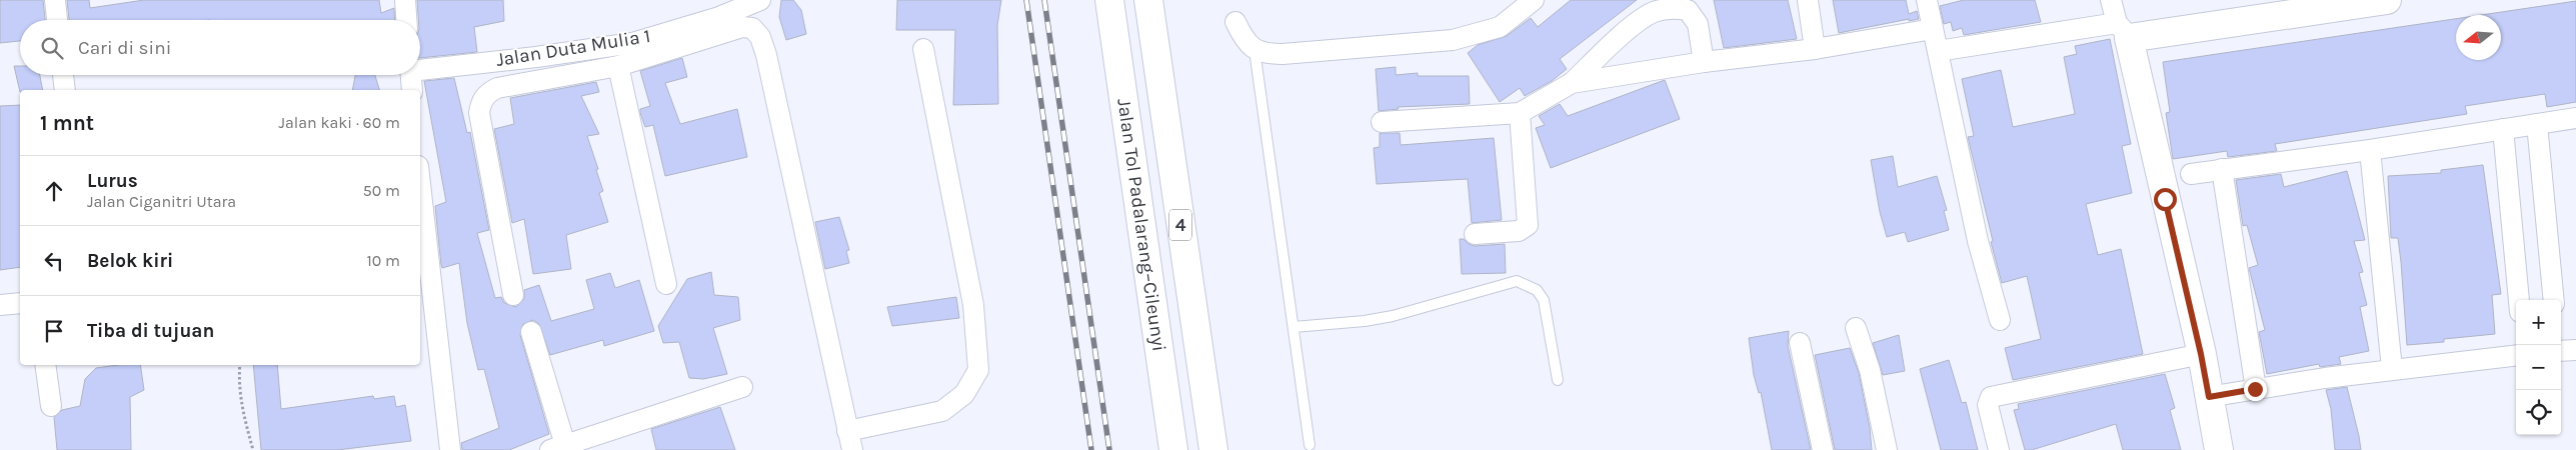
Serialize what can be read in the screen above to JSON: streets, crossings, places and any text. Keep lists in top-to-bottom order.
{
  "streets": {
    "main road": ["Jalan Tol Padalarang–Cileunyi", "4"],
    "street": ["Jalan Duta Mulia 1"]
  },
  "north": "left",
  "page": {
    "search": "Cari di sini",
    "heading": ["1 mnt", "Jalan kaki · 60 m"],
    "list": [
      ["Lurus", "Jalan Ciganitri Utara", "50 m"],
      ["Belok kiri", "10 m"],
      "Tiba di tujuan"
    ],
    "map_buttons": ["+", "−"]
  }
}
